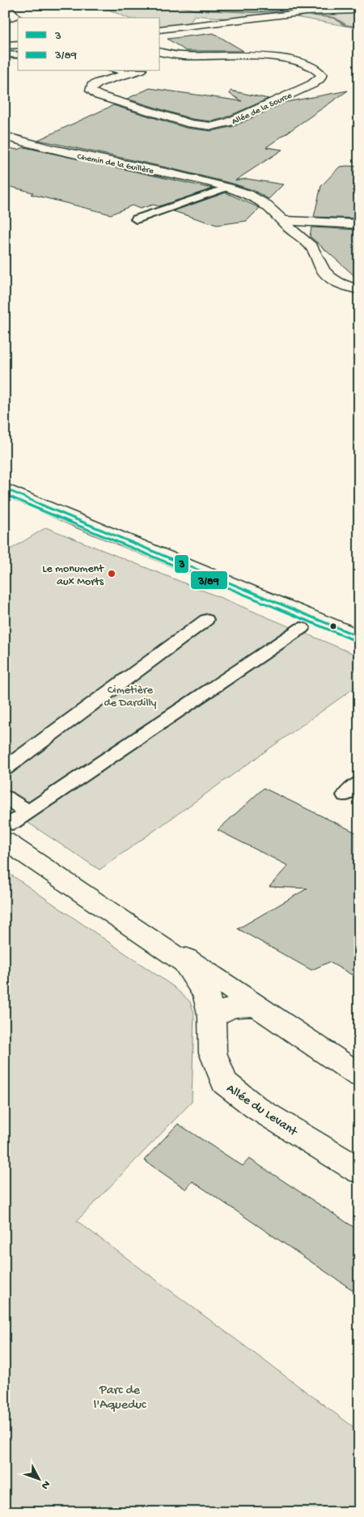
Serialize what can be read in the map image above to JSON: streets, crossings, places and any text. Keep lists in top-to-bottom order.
{
  "streets": {
    "street": ["Allée de la Source", "Chemin de la Guillère", "Allée du Levant"]
  },
  "parks": ["Cimetière de Dardilly", "Parc de l'Aqueduc"],
  "places": ["Le monument aux Morts"],
  "lines": ["transit line 3", "transit line 3/89"],
  "legend": ["3", "3/89"],
  "north": "bottom right"
}
